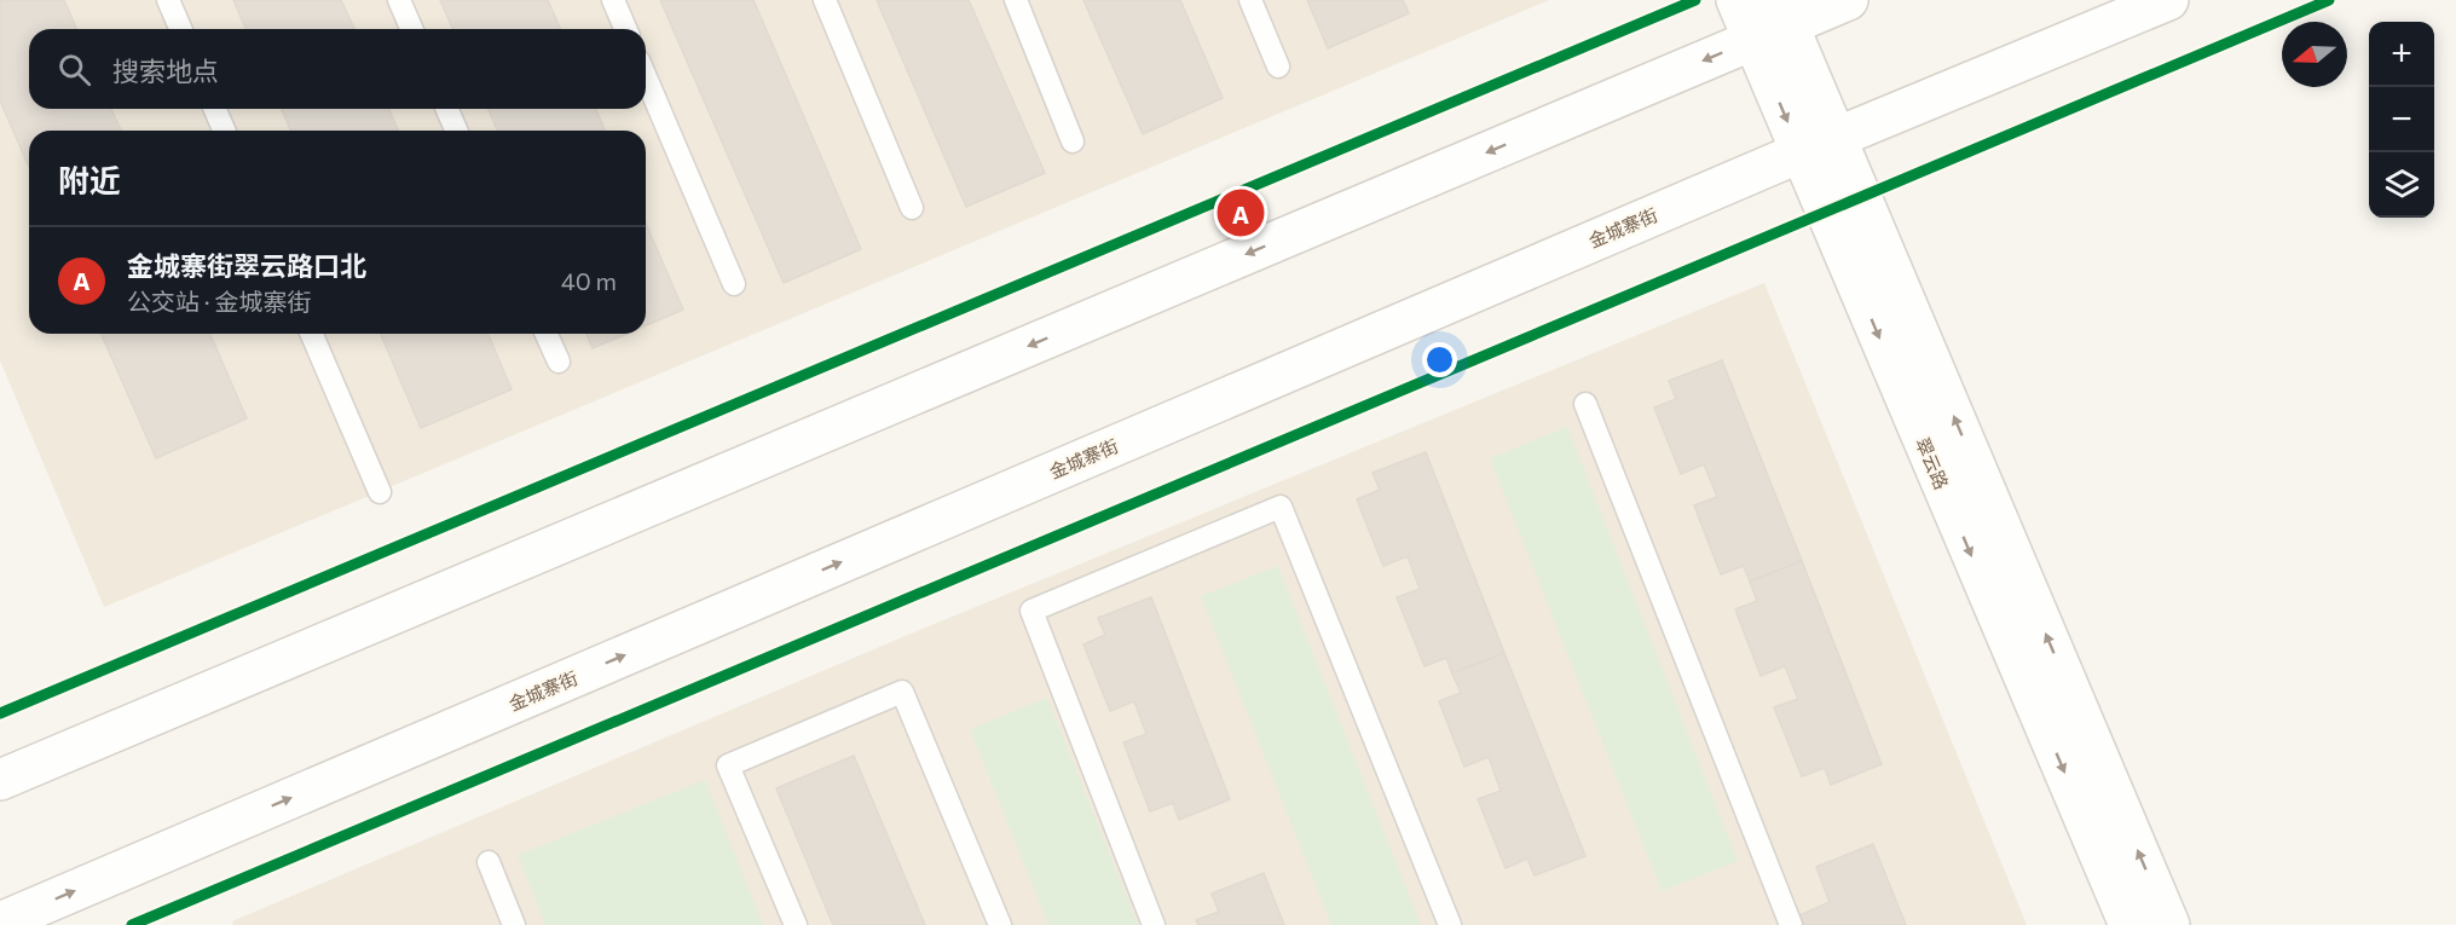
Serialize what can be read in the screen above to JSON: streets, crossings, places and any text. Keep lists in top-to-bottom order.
{
  "streets": {
    "main road": ["金城寨街", "翠云路"]
  },
  "crossings": [
    ["金城寨街", "翠云路"]
  ],
  "north": "left",
  "page": {
    "map_buttons": ["+", "−"],
    "search": "搜索地点",
    "heading": "附近",
    "pins": "A",
    "list": [
      {
        "mark": "A",
        "name": "金城寨街翠云路口北",
        "note": "公交站 · 金城寨街",
        "value": "40 m"
      }
    ]
  }
}
